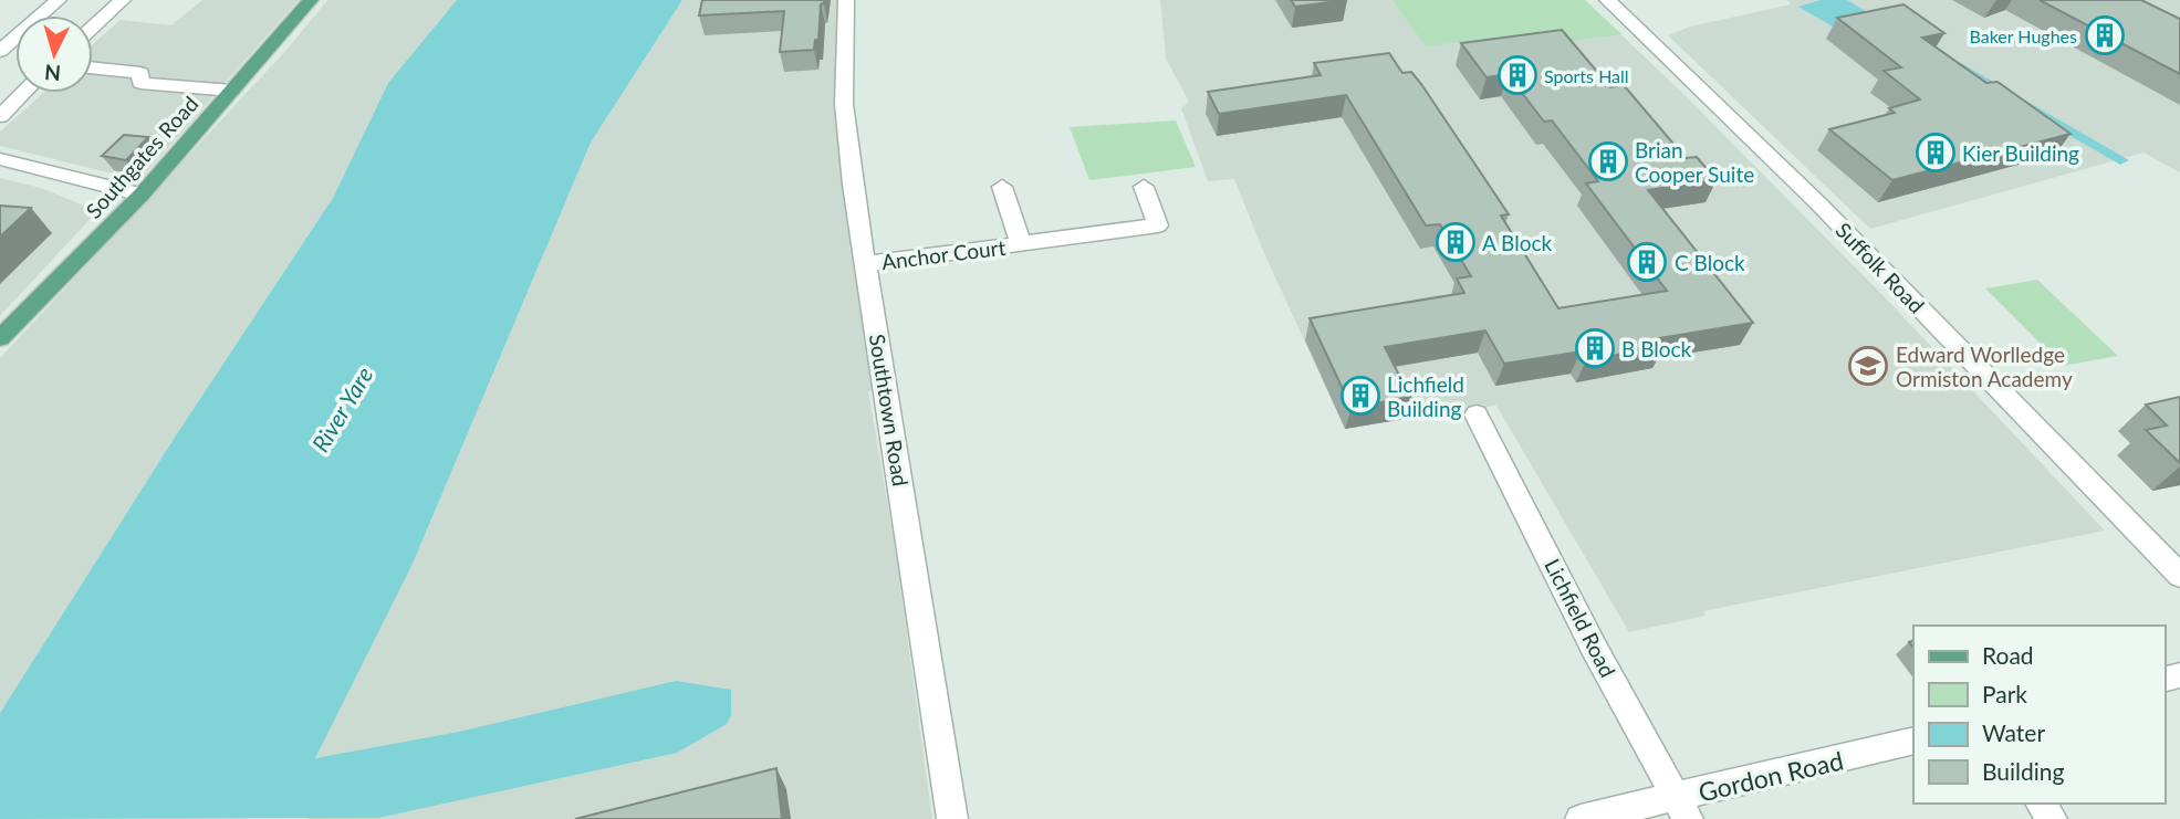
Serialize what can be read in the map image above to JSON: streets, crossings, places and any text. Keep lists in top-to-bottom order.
{
  "streets": {
    "main road": ["Southgates Road"],
    "street": [
      "Anchor Court",
      "Suffolk Road",
      "Southtown Road",
      "Lichfield Road",
      "Gordon Road"
    ]
  },
  "crossings": [
    ["Anchor Court", "Southtown Road"],
    ["Lichfield Road", "Gordon Road"]
  ],
  "water": ["River Yare"],
  "places": {
    "building": [
      "Baker Hughes",
      "Sports Hall",
      "Kier Building",
      "Brian Cooper Suite",
      "A Block",
      "C Block",
      "B Block",
      "Lichfield Building"
    ],
    "school or university": ["Edward Worlledge Ormiston Academy"]
  },
  "legend": [
    "Road",
    "Park",
    "Water",
    "Building"
  ],
  "north": "bottom"
}
